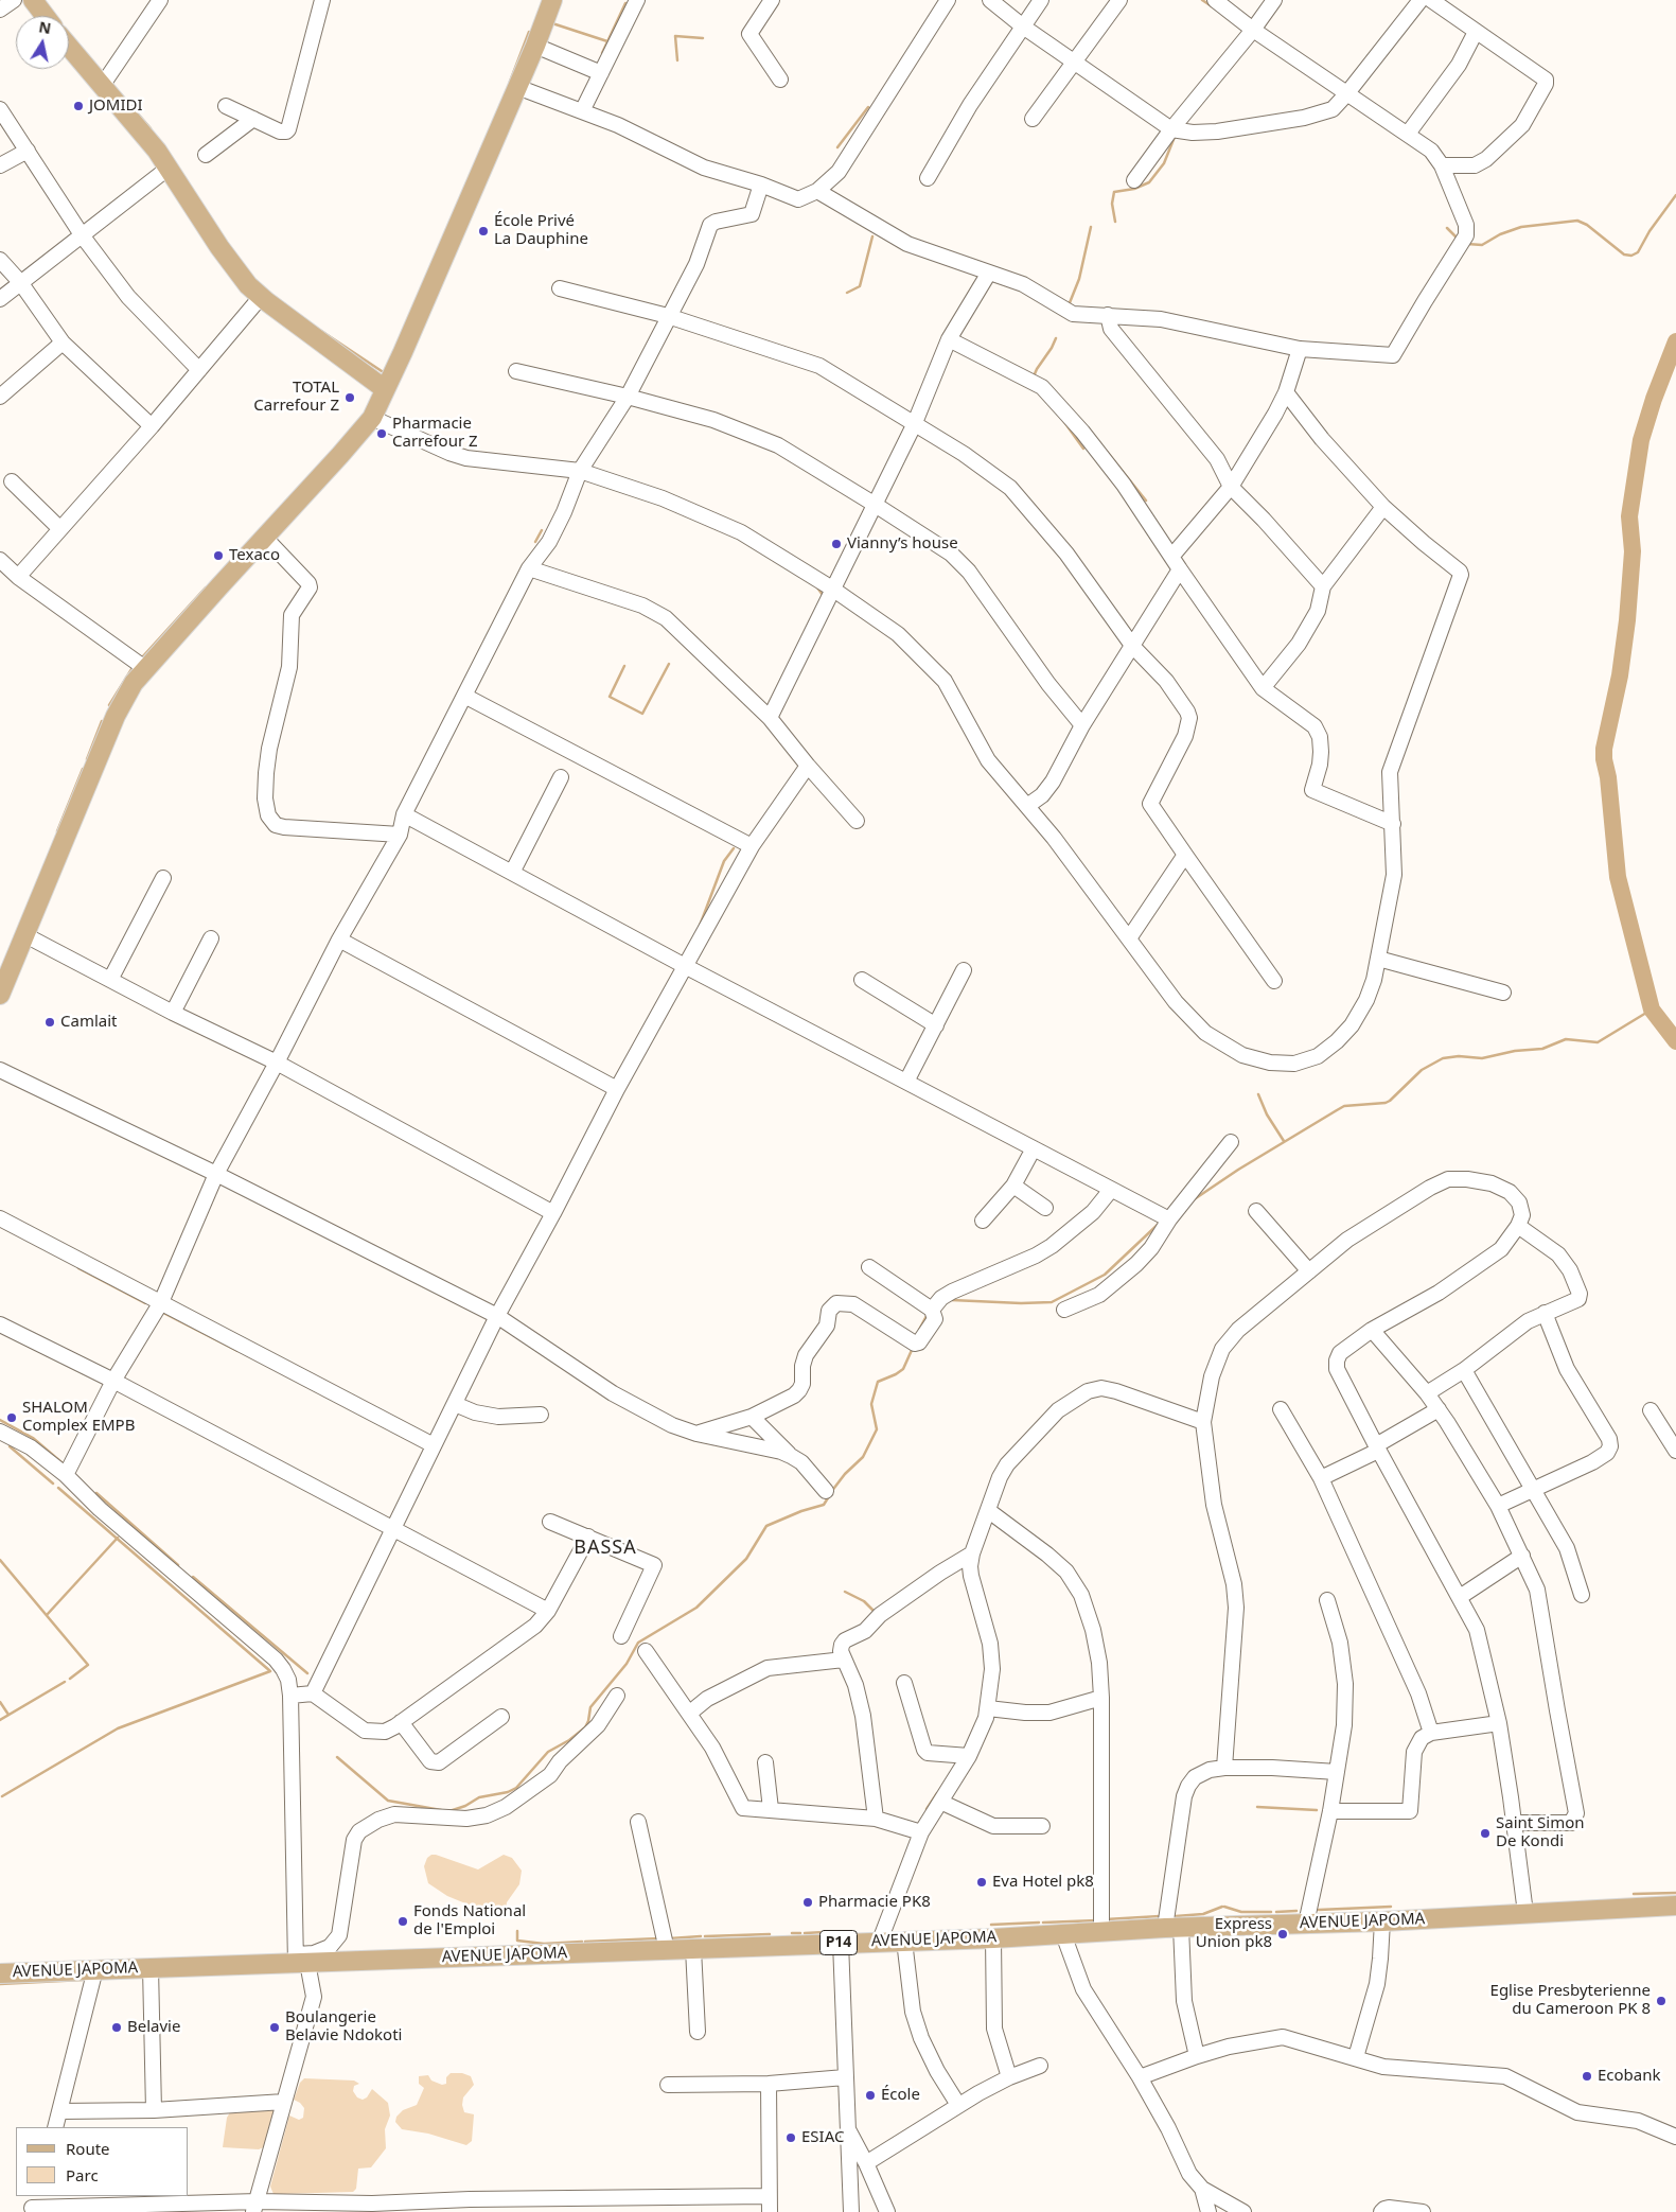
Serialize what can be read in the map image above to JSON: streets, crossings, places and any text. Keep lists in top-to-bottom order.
{
  "streets": {
    "main road": ["AVENUE JAPOMA", "P14"]
  },
  "districts": ["BASSA"],
  "places": [
    "JOMIDI",
    "École Privé La Dauphine",
    "TOTAL Carrefour Z",
    "Pharmacie Carrefour Z",
    "Vianny’s house",
    "Texaco",
    "Camlait",
    "SHALOM Complex EMPB",
    "Saint Simon De Kondi",
    "Eva Hotel pk8",
    "Pharmacie PK8",
    "Fonds National de l'Emploi",
    "Express Union pk8",
    "Eglise Presbyterienne du Cameroon PK 8",
    "Belavie",
    "Boulangerie Belavie Ndokoti",
    "Ecobank",
    "École",
    "ESIAC"
  ],
  "legend": ["Route", "Parc"],
  "north": "top"
}
